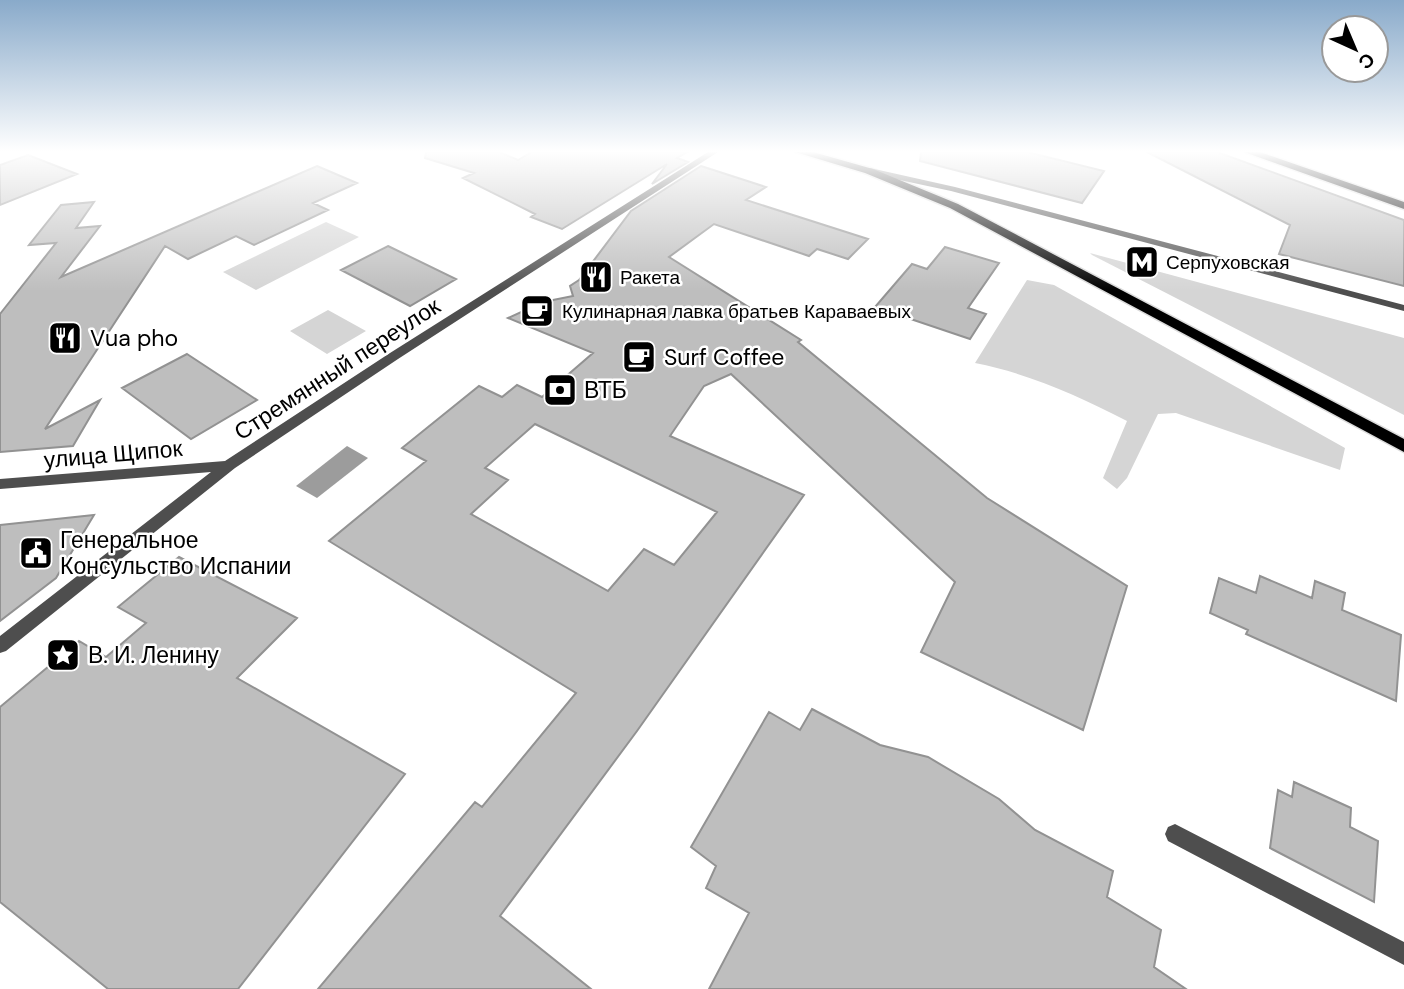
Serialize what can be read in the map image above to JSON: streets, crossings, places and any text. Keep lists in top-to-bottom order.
{
  "streets": {
    "street": ["Стремянный переулок", "улица Щипок"]
  },
  "crossings": [
    ["Стремянный переулок", "улица Щипок"]
  ],
  "places": {
    "metro station": ["Серпуховская"],
    "restaurant": ["Ракета", "Vua pho"],
    "cafe": ["Кулинарная лавка братьев Караваевых", "Surf Coffee"],
    "bank": ["ВТБ"],
    "public building": ["Генеральное Консульство Испании"],
    "place": ["В. И. Ленину"]
  },
  "north": "bottom right"
}
